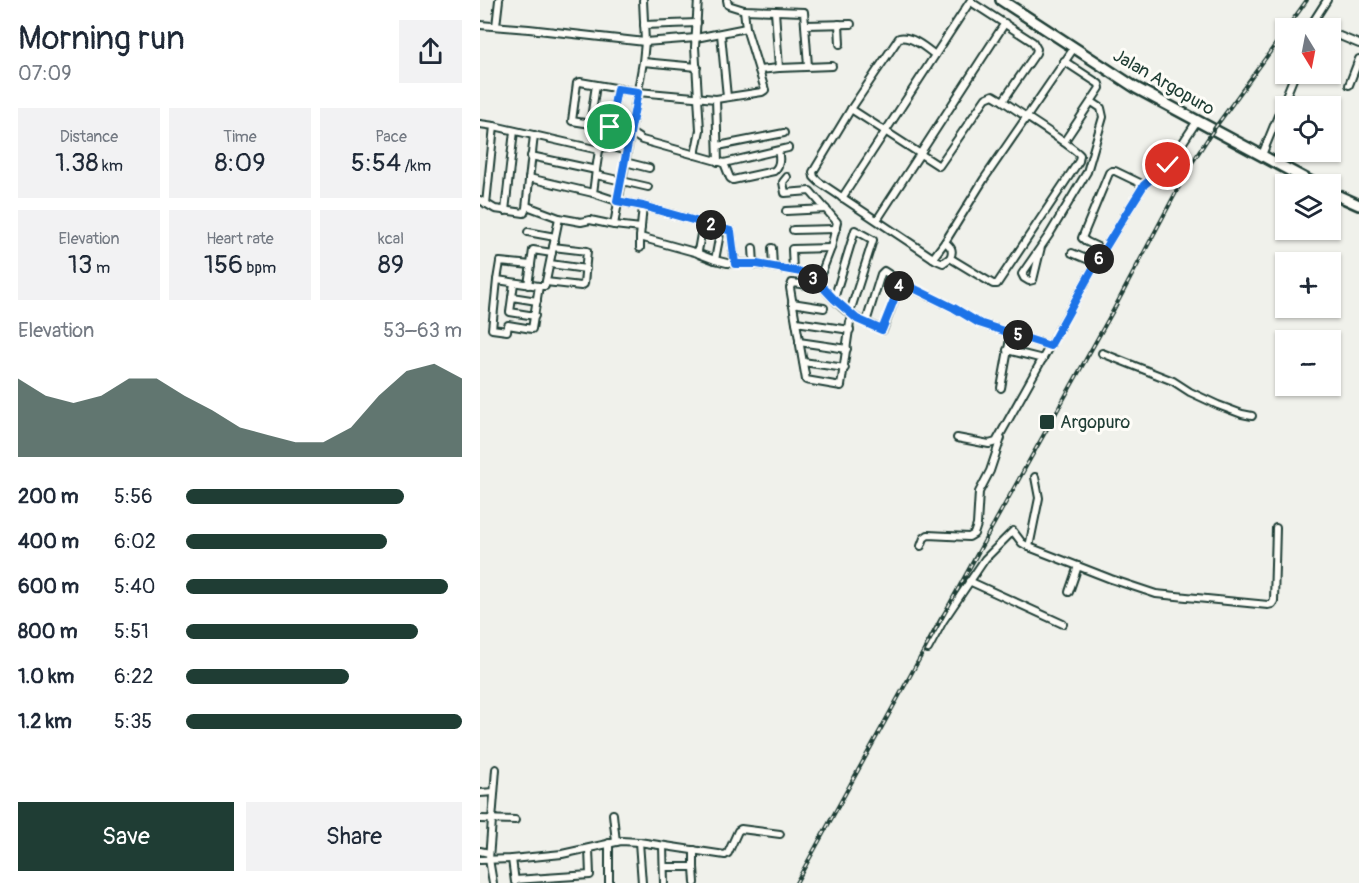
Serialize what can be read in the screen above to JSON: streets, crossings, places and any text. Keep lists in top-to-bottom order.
{
  "streets": {
    "highway": ["Jalan Argopuro"]
  },
  "places": {
    "transit": ["Argopuro"]
  },
  "north": "bottom",
  "page": {
    "heading": ["Morning run", "07:09"],
    "map_buttons": ["+", "−"],
    "stats": [
      ["Distance", "1.38 km"],
      ["Time", "8:09"],
      ["Pace", "5:54 /km"],
      ["Elevation", "13 m"],
      ["Heart rate", "156 bpm"],
      ["kcal", "89"]
    ],
    "pins": [
      "2",
      "6",
      "3",
      "4",
      "5"
    ],
    "chart": ["Elevation", "53–63 m"],
    "list": [
      {
        "name": "200 m",
        "note": "5:56"
      },
      {
        "name": "400 m",
        "note": "6:02"
      },
      {
        "name": "600 m",
        "note": "5:40"
      },
      {
        "name": "800 m",
        "note": "5:51"
      },
      {
        "name": "1.0 km",
        "note": "6:22"
      },
      {
        "name": "1.2 km",
        "note": "5:35"
      }
    ],
    "buttons": ["Save", "Share"]
  }
}
